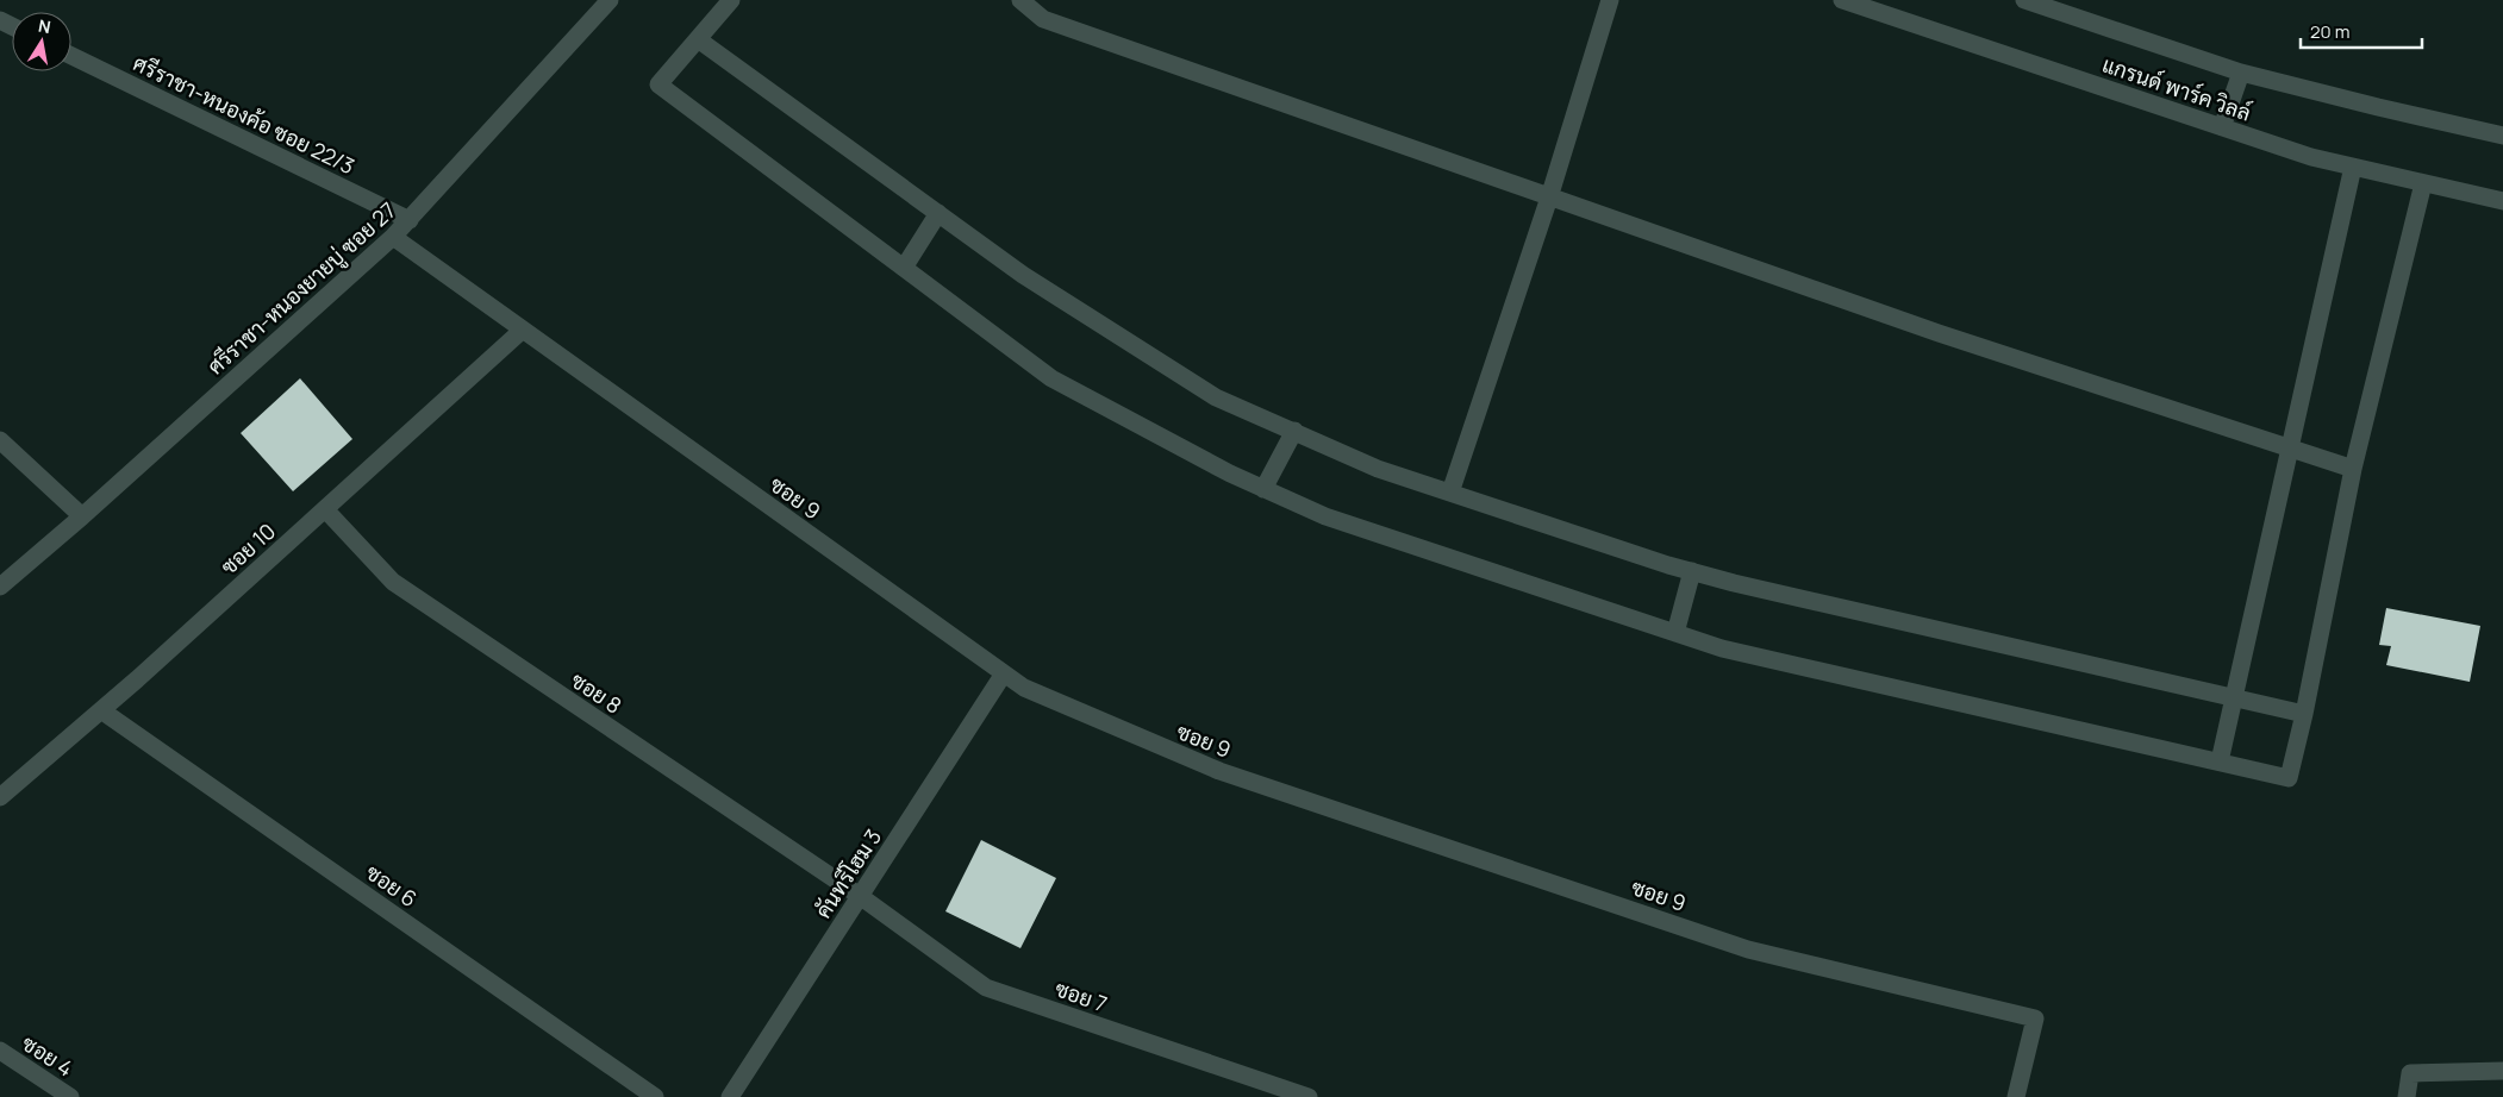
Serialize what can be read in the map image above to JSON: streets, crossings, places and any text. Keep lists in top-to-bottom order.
{
  "streets": {
    "street": [
      "แกรนด์ พาร์ค วิลล์",
      "ศรีราชา-หนองค้อ ซอย 22/3",
      "ศรีราชา-หนองยายบู่ ซอย 27",
      "ซอย 9",
      "ซอย 10",
      "ซอย 8",
      "คันทรีโฮม 3",
      "ซอย 6",
      "ซอย 7",
      "ซอย 4"
    ]
  },
  "crossings": [
    ["ศรีราชา-หนองค้อ ซอย 22/3", "ศรีราชา-หนองยายบู่ ซอย 27"],
    ["ศรีราชา-หนองยายบู่ ซอย 27", "ซอย 9"],
    ["ซอย 9", "ซอย 10"],
    ["ซอย 9", "คันทรีโฮม 3"],
    ["ซอย 10", "ซอย 8"],
    ["ซอย 10", "ซอย 6"],
    ["ซอย 8", "คันทรีโฮม 3"],
    ["ซอย 8", "ซอย 7"],
    ["คันทรีโฮม 3", "ซอย 7"]
  ],
  "scale_bar": "20 m",
  "north": "top"
}
